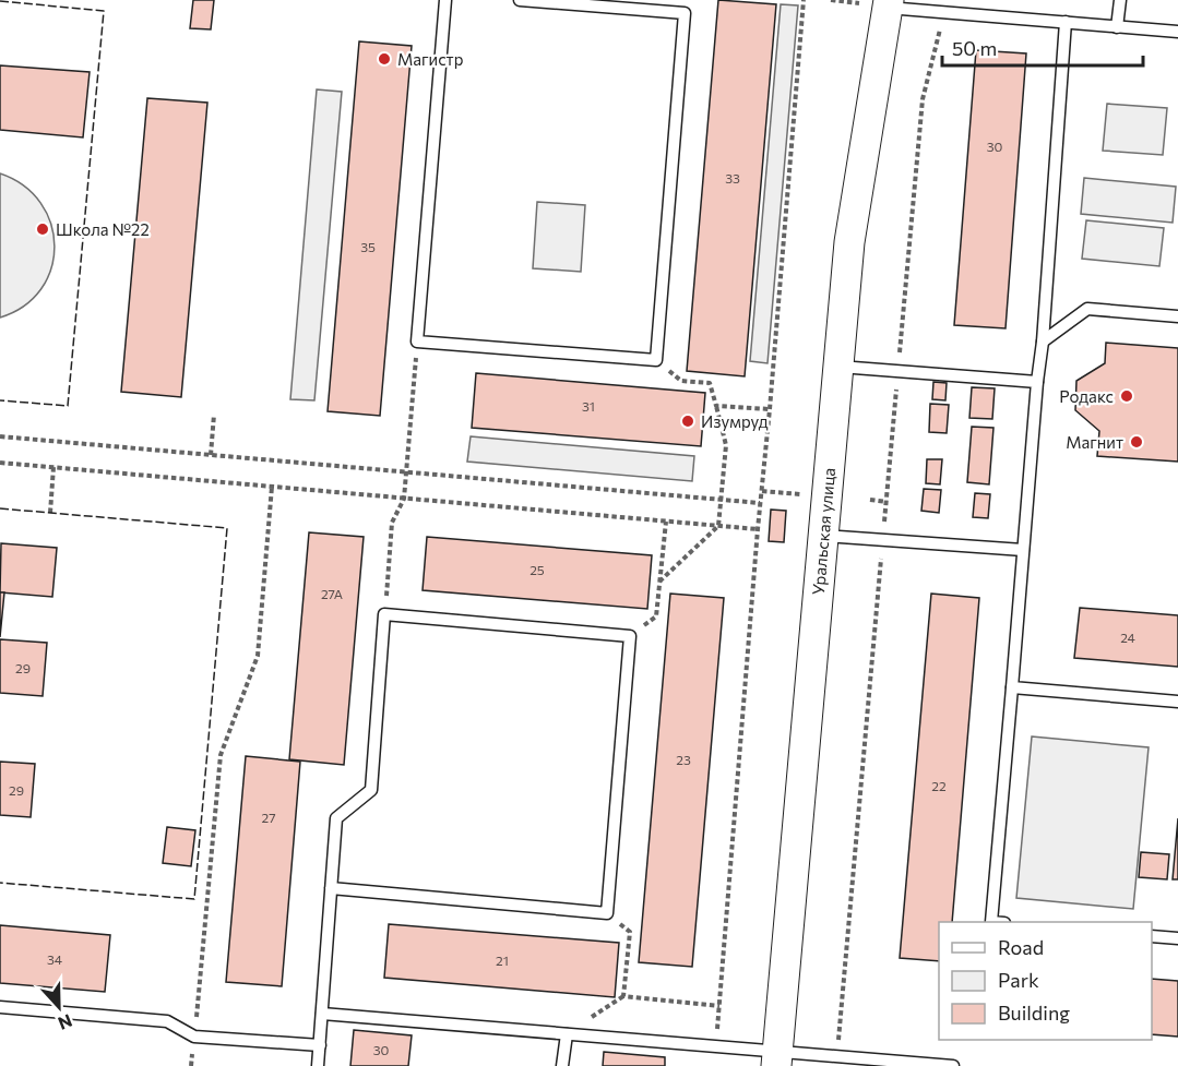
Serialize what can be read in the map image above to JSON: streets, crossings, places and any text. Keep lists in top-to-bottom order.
{
  "streets": {
    "street": ["Уральская улица"]
  },
  "places": [
    "Магистр",
    "Школа №22",
    "Родакс",
    "Изумруд",
    "Магнит"
  ],
  "house_numbers": [
    "30",
    "33",
    "35",
    "31",
    "25",
    "27А",
    "24",
    "29",
    "23",
    "22",
    "29",
    "27",
    "34",
    "21",
    "30"
  ],
  "legend": ["Road", "Park", "Building"],
  "scale_bar": "50 m",
  "north": "bottom"
}
